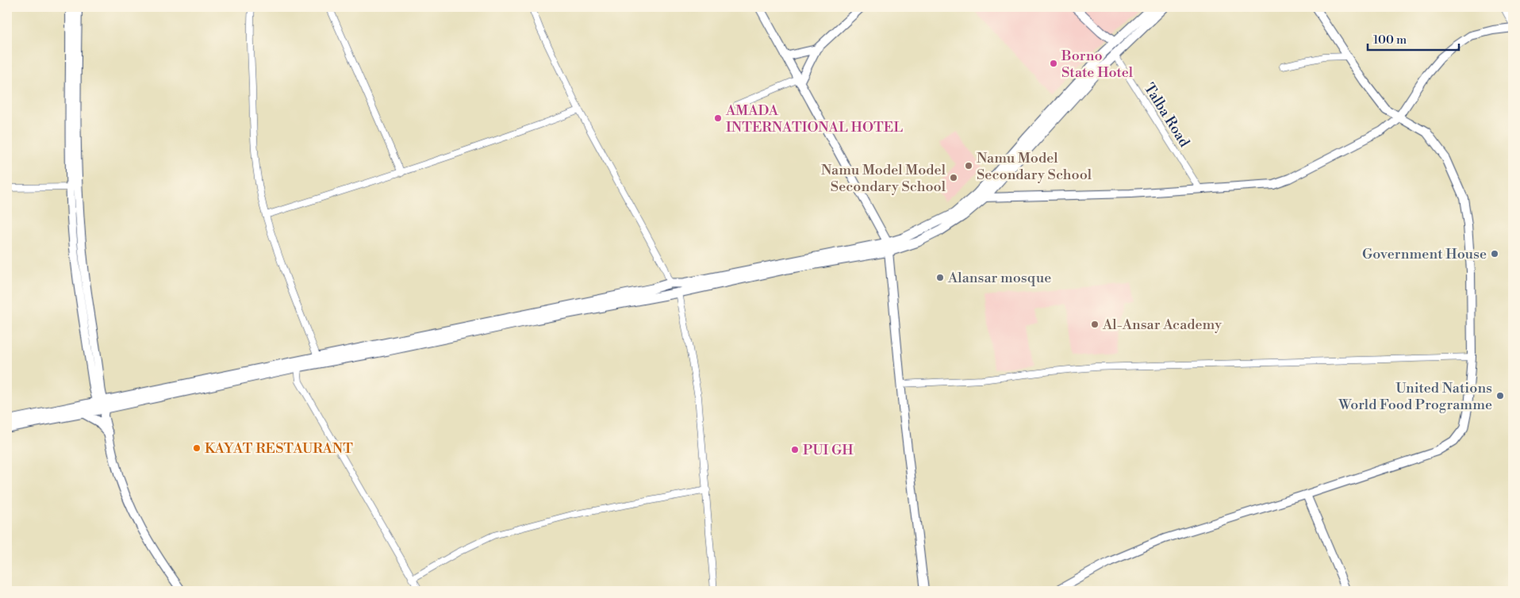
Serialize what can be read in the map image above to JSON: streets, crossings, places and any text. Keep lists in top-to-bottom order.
{
  "streets": {
    "street": ["Talba Road"]
  },
  "places": [
    "Borno State Hotel",
    "AMADA INTERNATIONAL HOTEL",
    "Namu Model Secondary School",
    "Namu Model Model Secondary School",
    "Government House",
    "Alansar mosque",
    "Al-Ansar Academy",
    "United Nations World Food Programme",
    "KAYAT RESTAURANT",
    "PUI GH"
  ],
  "scale_bar": "100 m"
}
